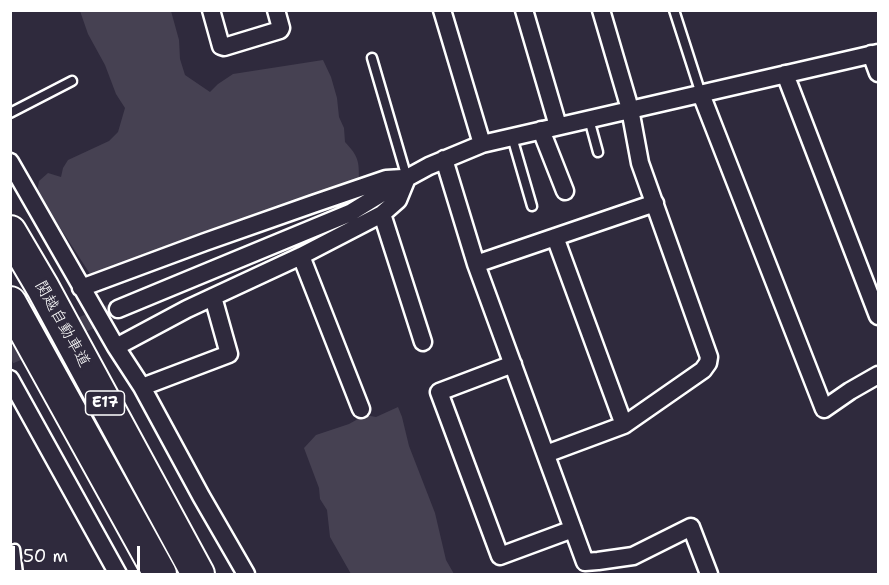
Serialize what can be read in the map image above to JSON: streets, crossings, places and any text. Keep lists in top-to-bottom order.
{
  "streets": {
    "highway": ["関越自動車道", "E17"]
  },
  "scale_bar": "50 m"
}
